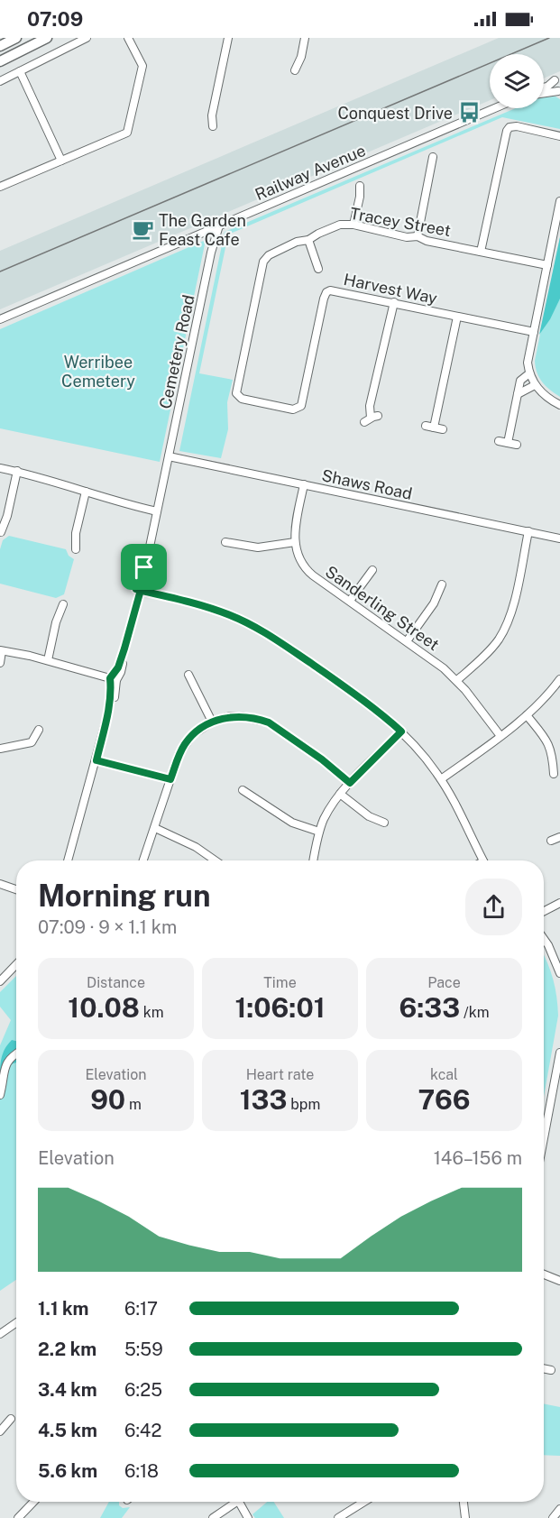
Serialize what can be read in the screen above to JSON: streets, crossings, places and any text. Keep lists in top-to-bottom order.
{
  "streets": {
    "street": [
      "Railway Avenue",
      "Tracey Street",
      "Harvest Way",
      "Cemetery Road",
      "Shaws Road",
      "Sanderling Street"
    ]
  },
  "crossings": [
    ["Railway Avenue", "Cemetery Road"],
    ["Tracey Street", "Harvest Way"],
    ["Cemetery Road", "Shaws Road"],
    ["Shaws Road", "Sanderling Street"]
  ],
  "parks": ["Werribee Cemetery"],
  "places": {
    "bus stop": ["Conquest Drive"],
    "cafe": ["The Garden Feast Cafe"]
  },
  "page": {
    "status": "07:09",
    "heading": ["Morning run", "07:09 · 9 × 1.1 km"],
    "stats": [
      ["Distance", "10.08 km"],
      ["Time", "1:06:01"],
      ["Pace", "6:33 /km"],
      ["Elevation", "90 m"],
      ["Heart rate", "133 bpm"],
      ["kcal", "766"]
    ],
    "chart": ["Elevation", "146–156 m"],
    "list": [
      {
        "name": "1.1 km",
        "note": "6:17"
      },
      {
        "name": "2.2 km",
        "note": "5:59"
      },
      {
        "name": "3.4 km",
        "note": "6:25"
      },
      {
        "name": "4.5 km",
        "note": "6:42"
      },
      {
        "name": "5.6 km",
        "note": "6:18"
      }
    ]
  }
}
